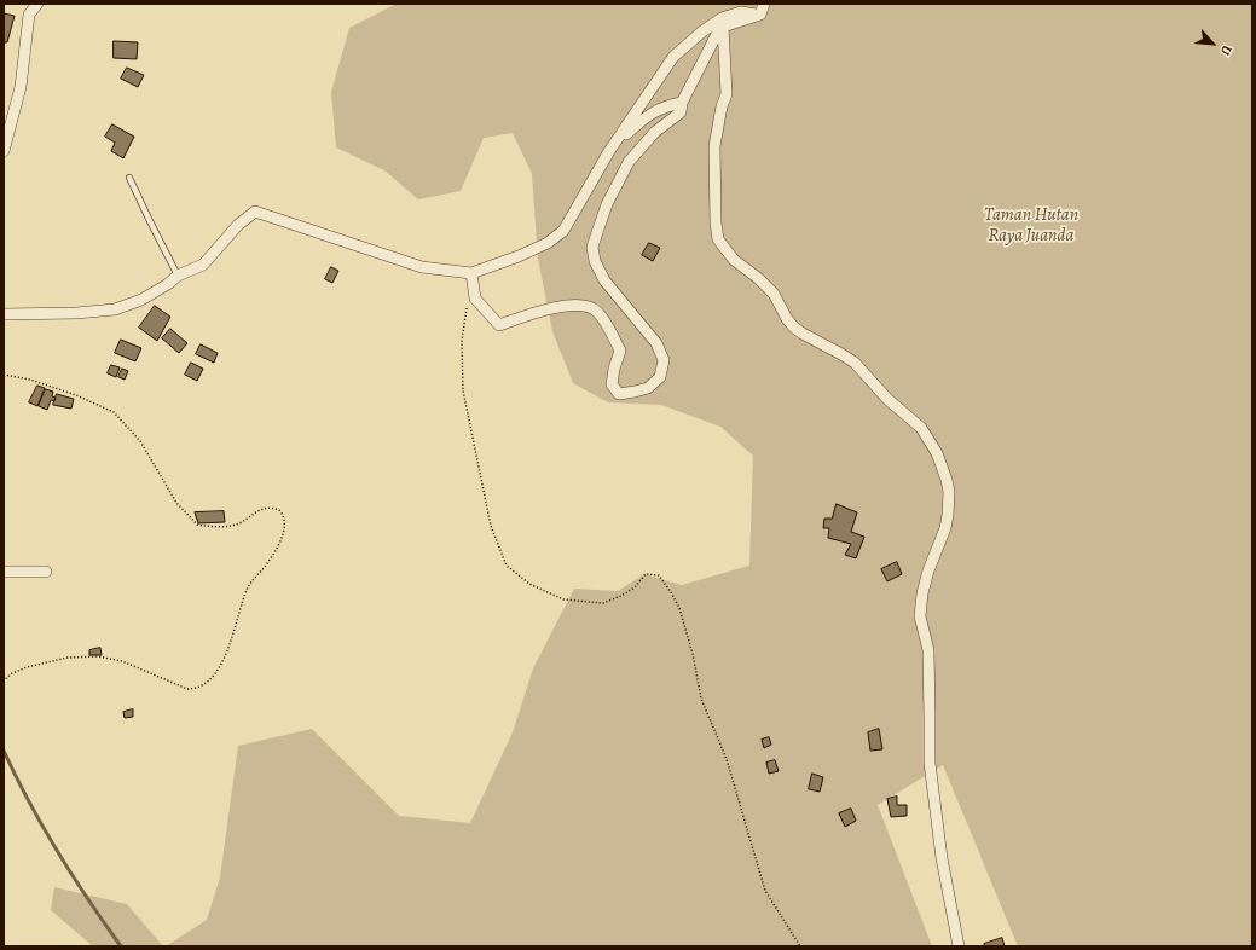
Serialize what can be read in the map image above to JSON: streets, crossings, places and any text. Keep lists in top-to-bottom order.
{
  "parks": ["Taman Hutan Raya Juanda"],
  "north": "bottom right"
}
